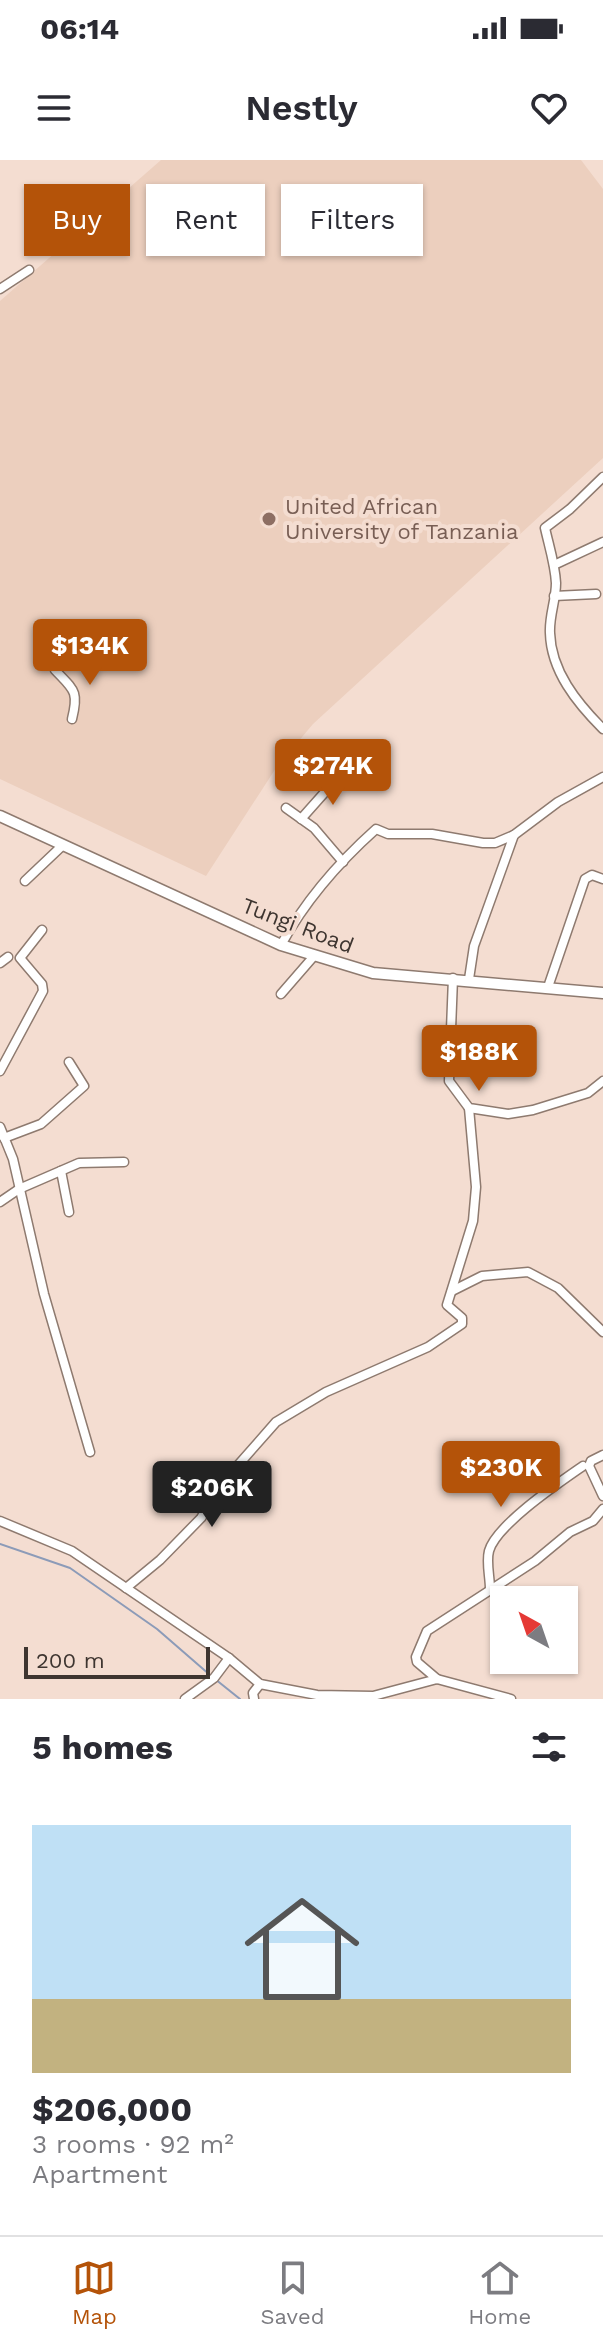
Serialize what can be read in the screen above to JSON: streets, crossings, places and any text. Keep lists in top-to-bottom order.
{
  "streets": {
    "main road": ["Tungi Road"]
  },
  "places": ["United African University of Tanzania"],
  "scale_bar": "200 m",
  "north": "top left",
  "page": {
    "status": "06:14",
    "header": "Nestly",
    "chip": ["Buy", "Rent", "Filters"],
    "price": [
      "$134K",
      "$274K",
      "$188K",
      "$230K",
      "$206K"
    ],
    "scale": "200 m",
    "heading": "5 homes",
    "list": [
      {
        "name": "$206,000",
        "note": "3 rooms · 92 m² · Apartment"
      }
    ],
    "tabs": ["Map", "Saved", "Home"]
  }
}
